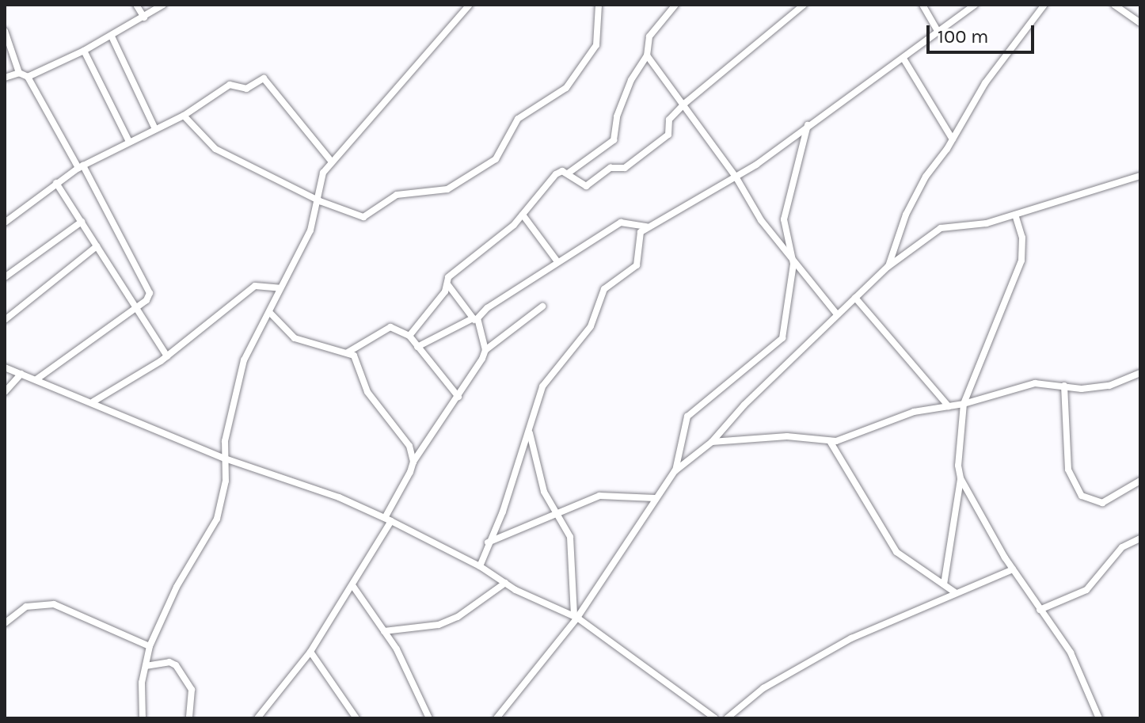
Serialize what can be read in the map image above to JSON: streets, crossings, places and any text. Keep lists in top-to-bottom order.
{
  "scale_bar": "100 m"
}
